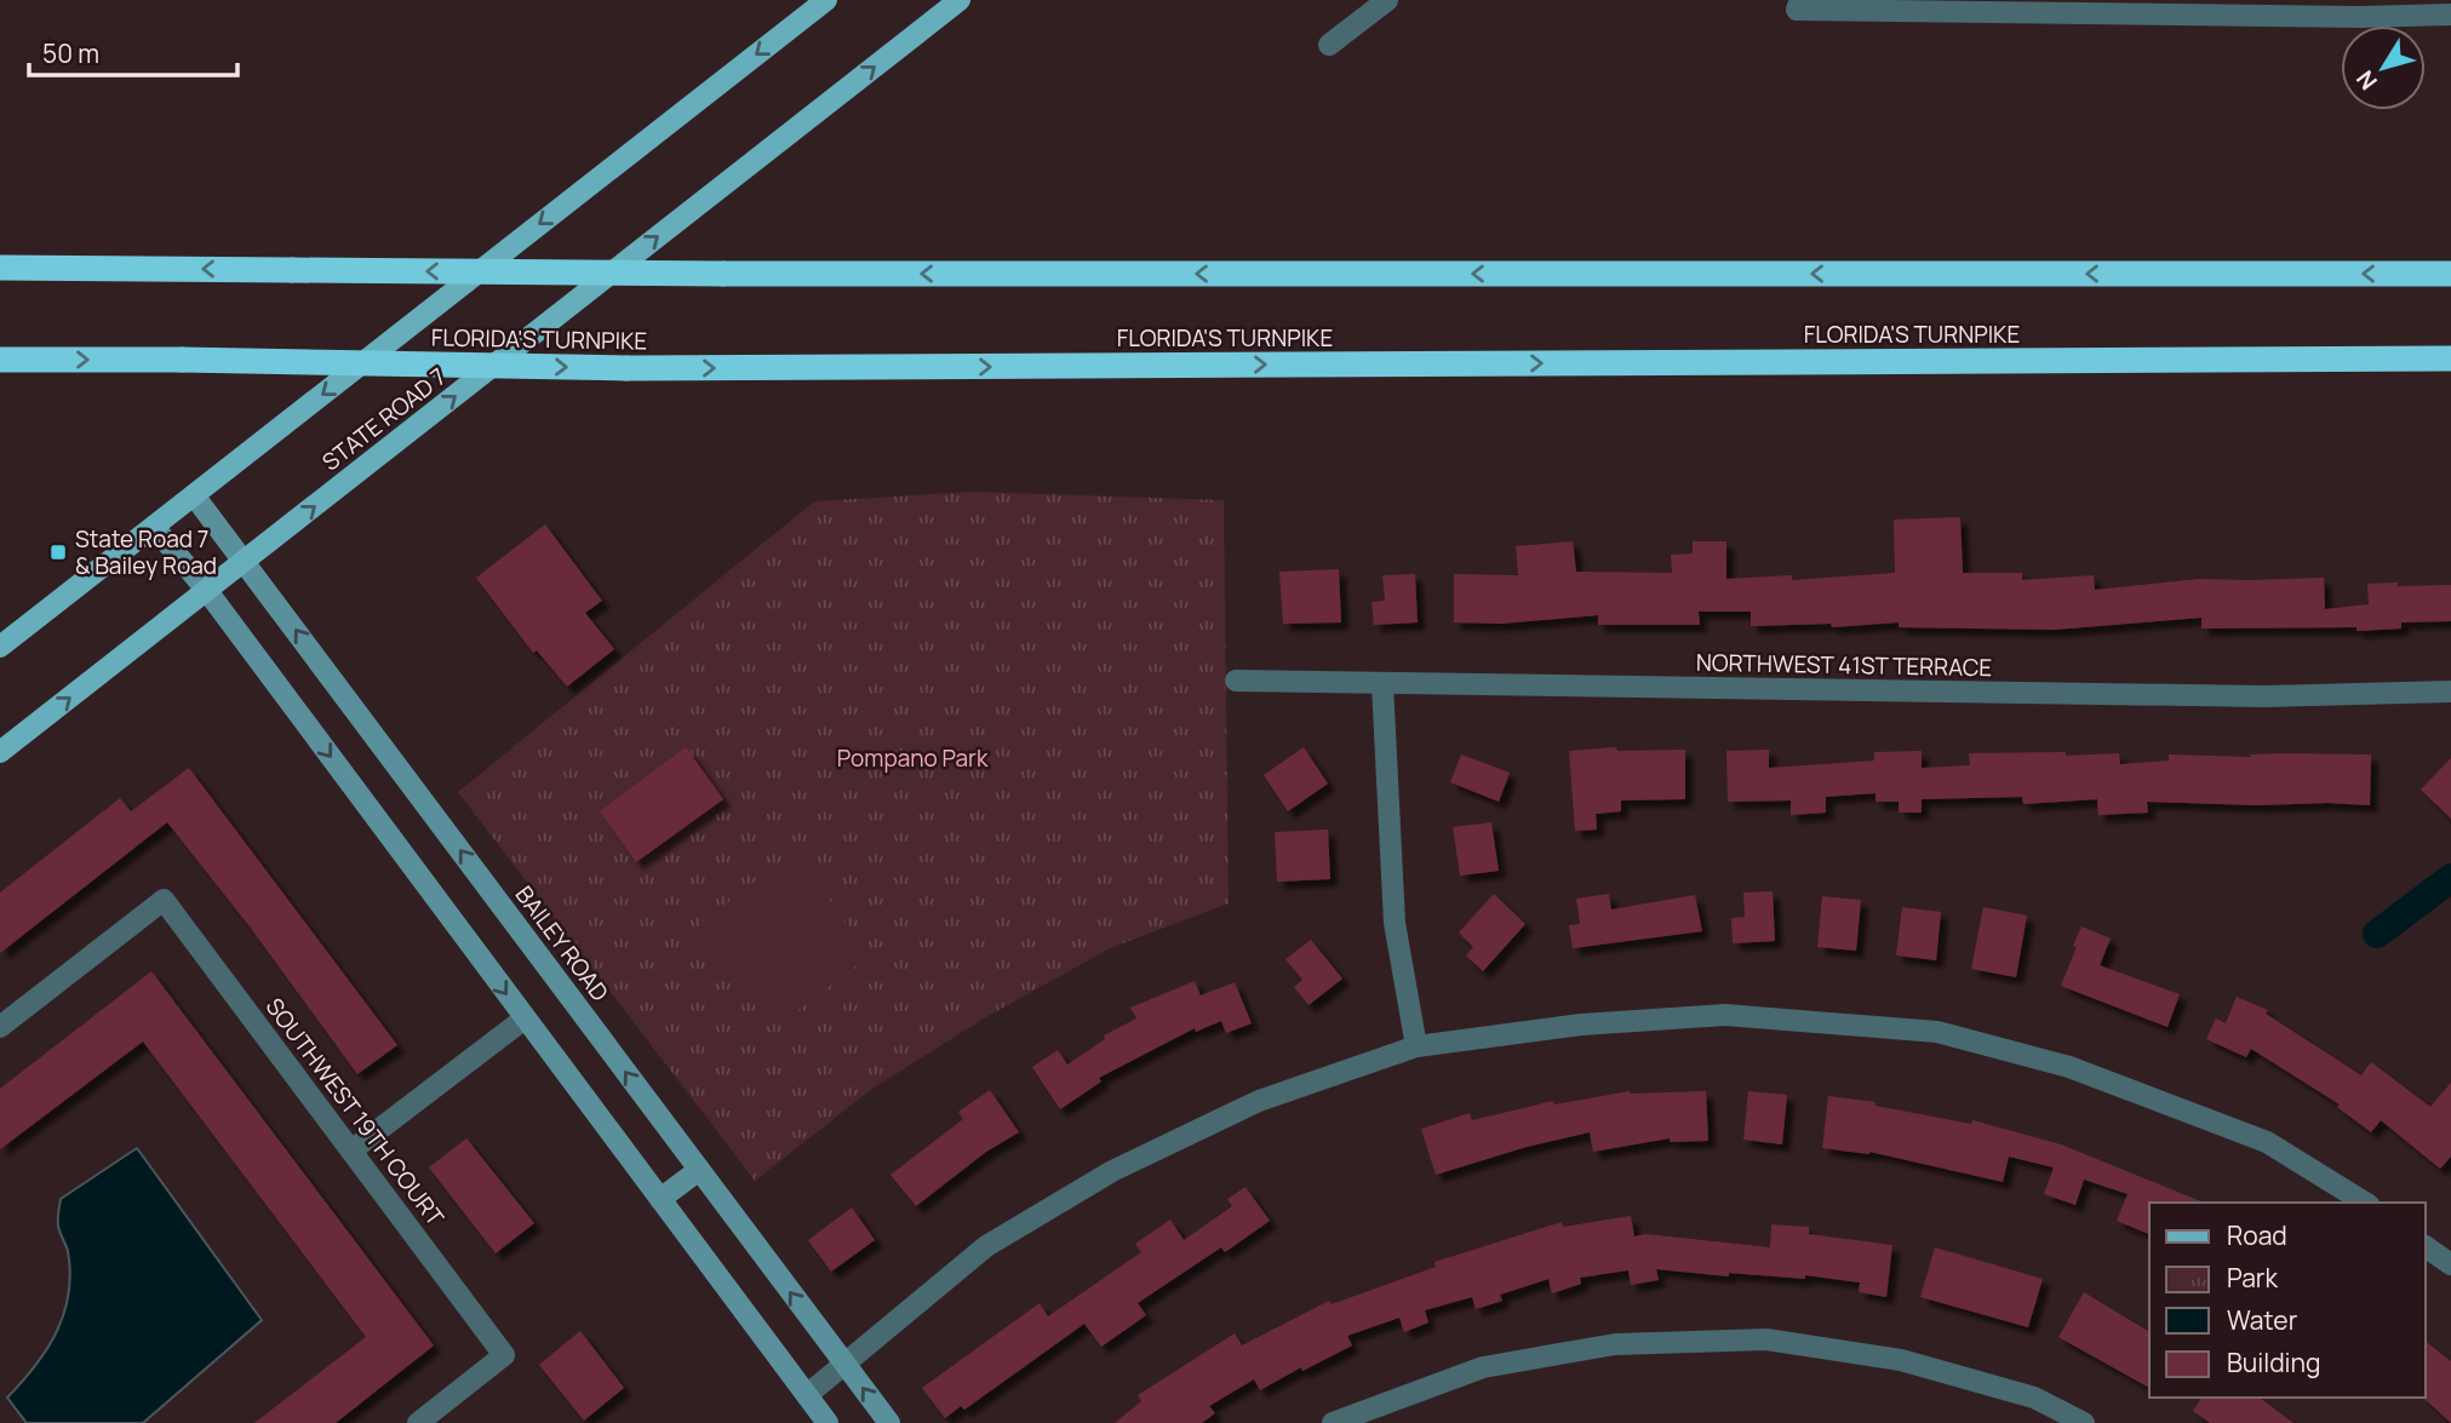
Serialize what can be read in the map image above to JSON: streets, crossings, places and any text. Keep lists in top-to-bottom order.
{
  "streets": {
    "highway": ["FLORIDA'S TURNPIKE"],
    "main road": ["STATE ROAD 7"],
    "street": ["NORTHWEST 41ST TERRACE", "BAILEY ROAD", "SOUTHWEST 19TH COURT"]
  },
  "crossings": [
    ["STATE ROAD 7", "BAILEY ROAD"]
  ],
  "parks": ["Pompano Park"],
  "places": {
    "transit": ["State Road 7 & Bailey Road"]
  },
  "legend": [
    "Road",
    "Park",
    "Water",
    "Building"
  ],
  "scale_bar": "50 m",
  "north": "bottom left"
}
